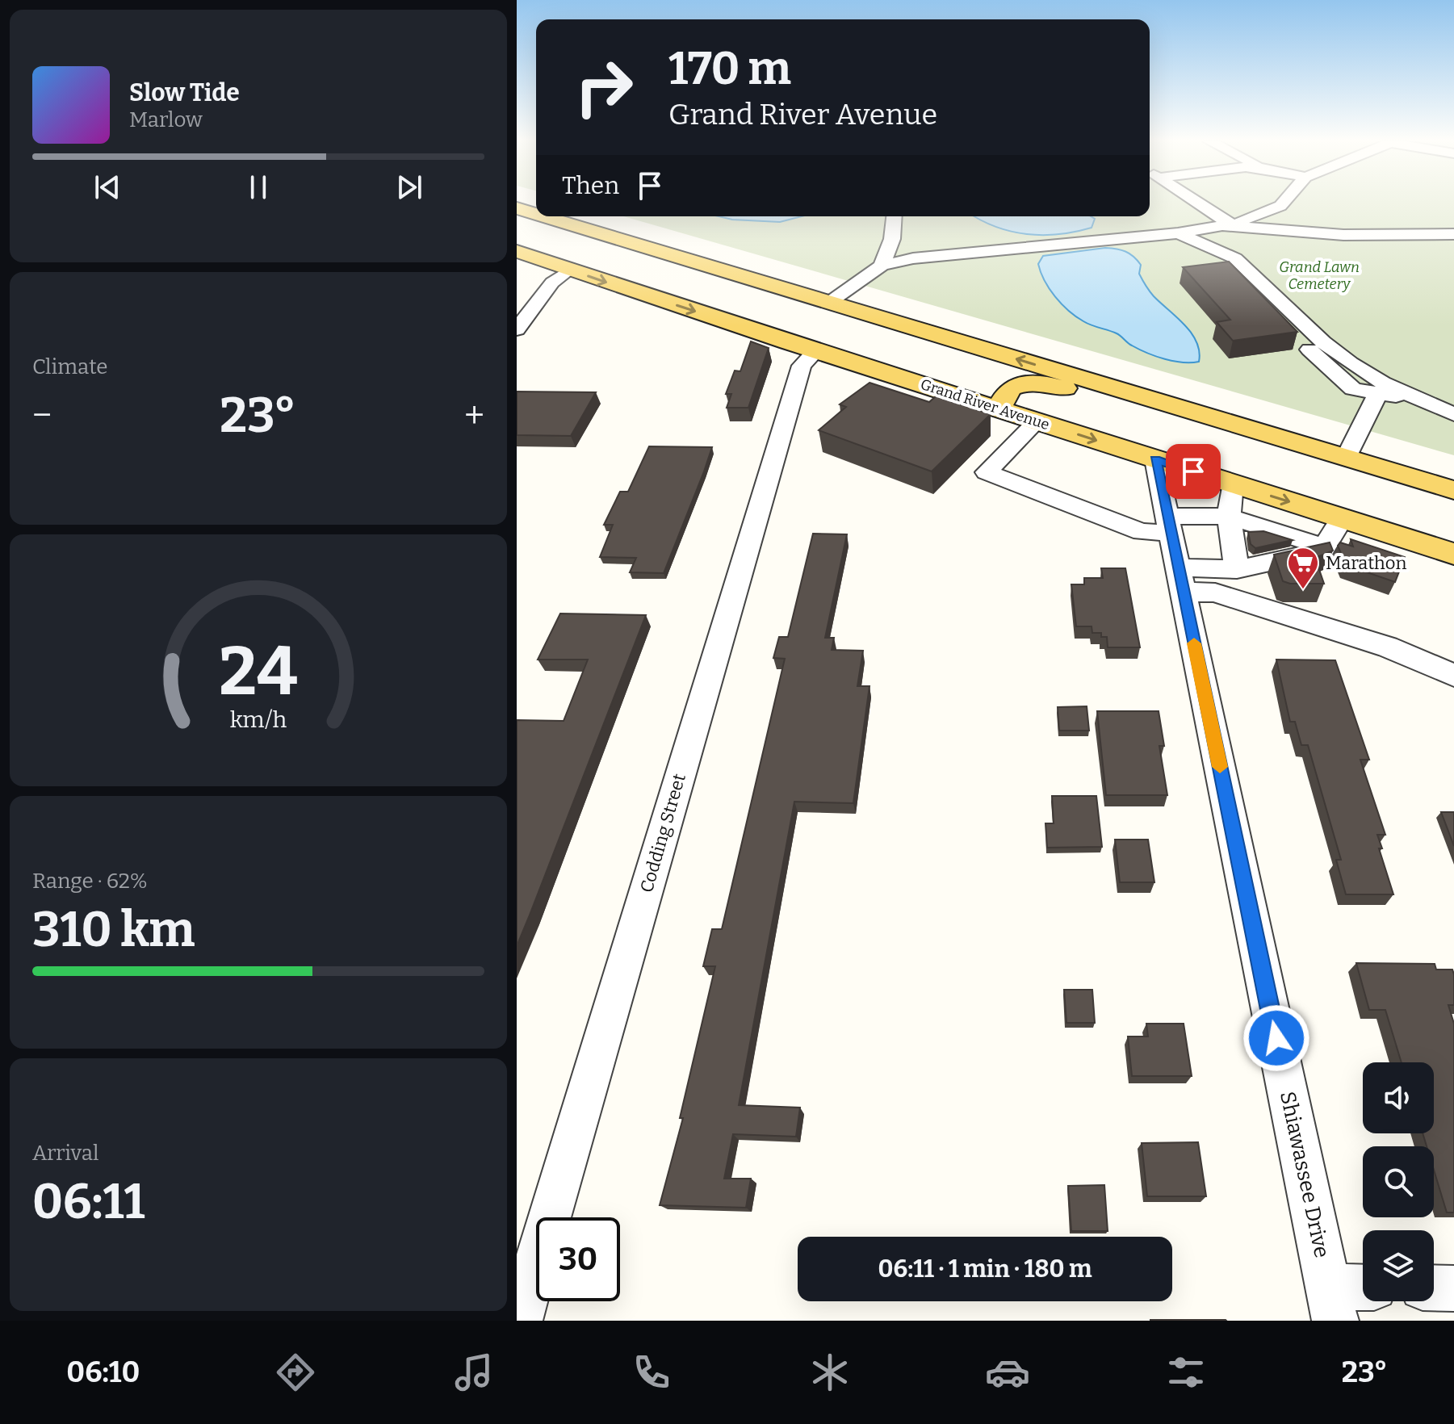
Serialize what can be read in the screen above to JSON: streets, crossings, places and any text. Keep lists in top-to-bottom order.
{
  "streets": {
    "main road": ["Grand River Avenue"],
    "street": ["Codding Street", "Shiawassee Drive"]
  },
  "crossings": [
    ["Grand River Avenue", "Codding Street"],
    ["Grand River Avenue", "Shiawassee Drive"]
  ],
  "parks": ["Grand Lawn Cemetery"],
  "places": {
    "supermarket": ["Marathon"]
  },
  "page": {
    "turn": ["170 m", "Grand River Avenue"],
    "song": ["Slow Tide", "Marlow"],
    "then": "Then",
    "tile": [
      "Climate",
      ["Range · 62%", "310 km"],
      ["Arrival", "06:11"]
    ],
    "heat": ["−", "23°", "+"],
    "limit": "30",
    "trip": "06:11 · 1 min · 180 m",
    "tabs": ["06:10", "23°"],
    "gauge": ["24", "km/h"]
  }
}
